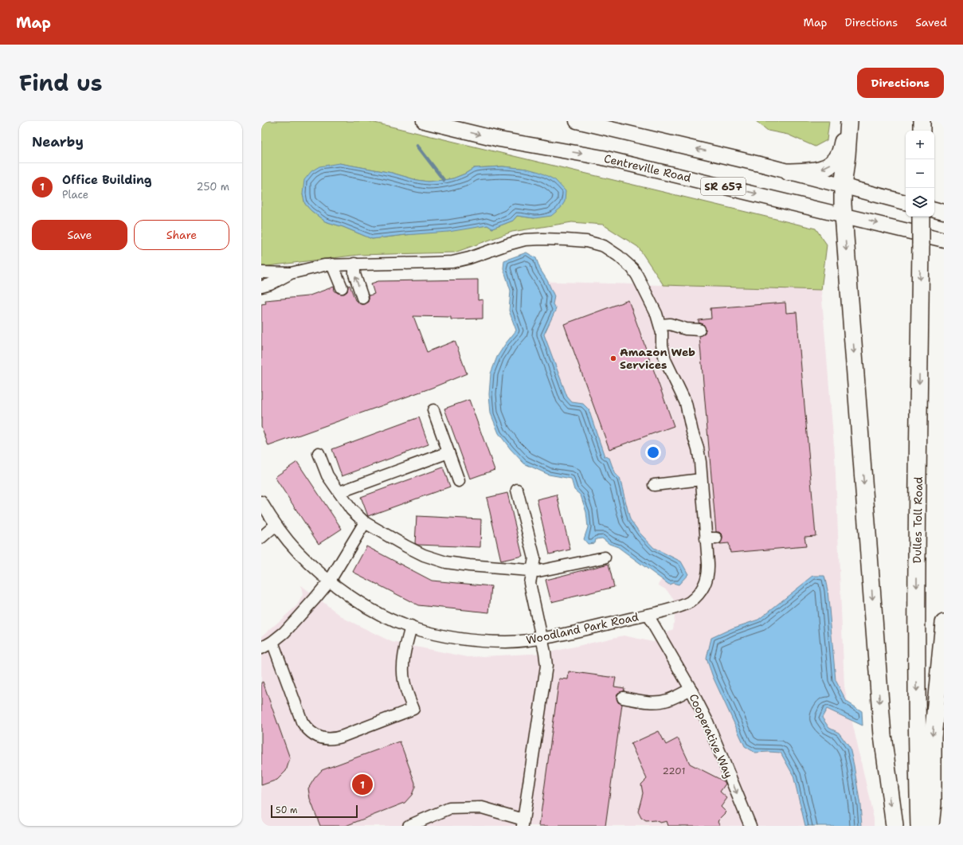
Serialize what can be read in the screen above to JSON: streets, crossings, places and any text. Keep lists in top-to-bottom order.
{
  "streets": {
    "highway": ["Dulles Toll Road"],
    "main road": ["Centreville Road", "SR 657"],
    "street": ["Woodland Park Road", "Cooperative Way"]
  },
  "crossings": [
    ["Woodland Park Road", "Cooperative Way"]
  ],
  "one_way": ["Cooperative Way"],
  "places": ["Amazon Web Services"],
  "house_numbers": ["2201"],
  "scale_bar": "50 m",
  "page": {
    "header": "Map",
    "nav": ["Map", "Directions", "Saved"],
    "title": "Find us",
    "buttons": [
      "Directions",
      ["Save", "Share"]
    ],
    "heading": "Nearby",
    "map_buttons": ["+", "−"],
    "list": [
      {
        "mark": "1",
        "name": "Office Building",
        "note": "Place",
        "value": "250 m"
      }
    ],
    "pins": "1",
    "scale": "50 m"
  }
}
